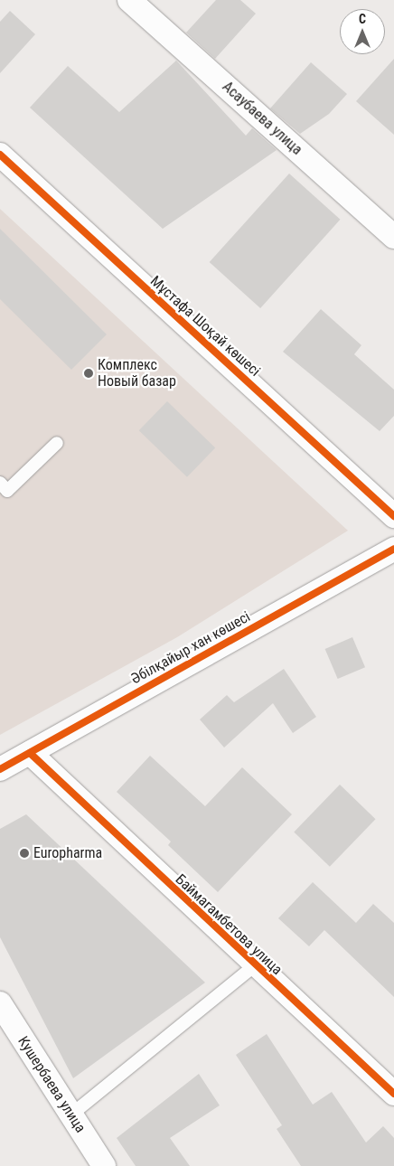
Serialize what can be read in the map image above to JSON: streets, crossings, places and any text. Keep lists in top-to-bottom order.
{
  "streets": {
    "street": [
      "Асаубаева улица",
      "Мұстафа Шоқай көшесі",
      "Әбілқайыр хан көшесі",
      "Баймагамбетова улица",
      "Кушербаева улица"
    ]
  },
  "crossings": [
    ["Әбілқайыр хан көшесі", "Баймагамбетова улица"]
  ],
  "places": ["Комплекс Новый базар", "Europharma"],
  "north": "top"
}
